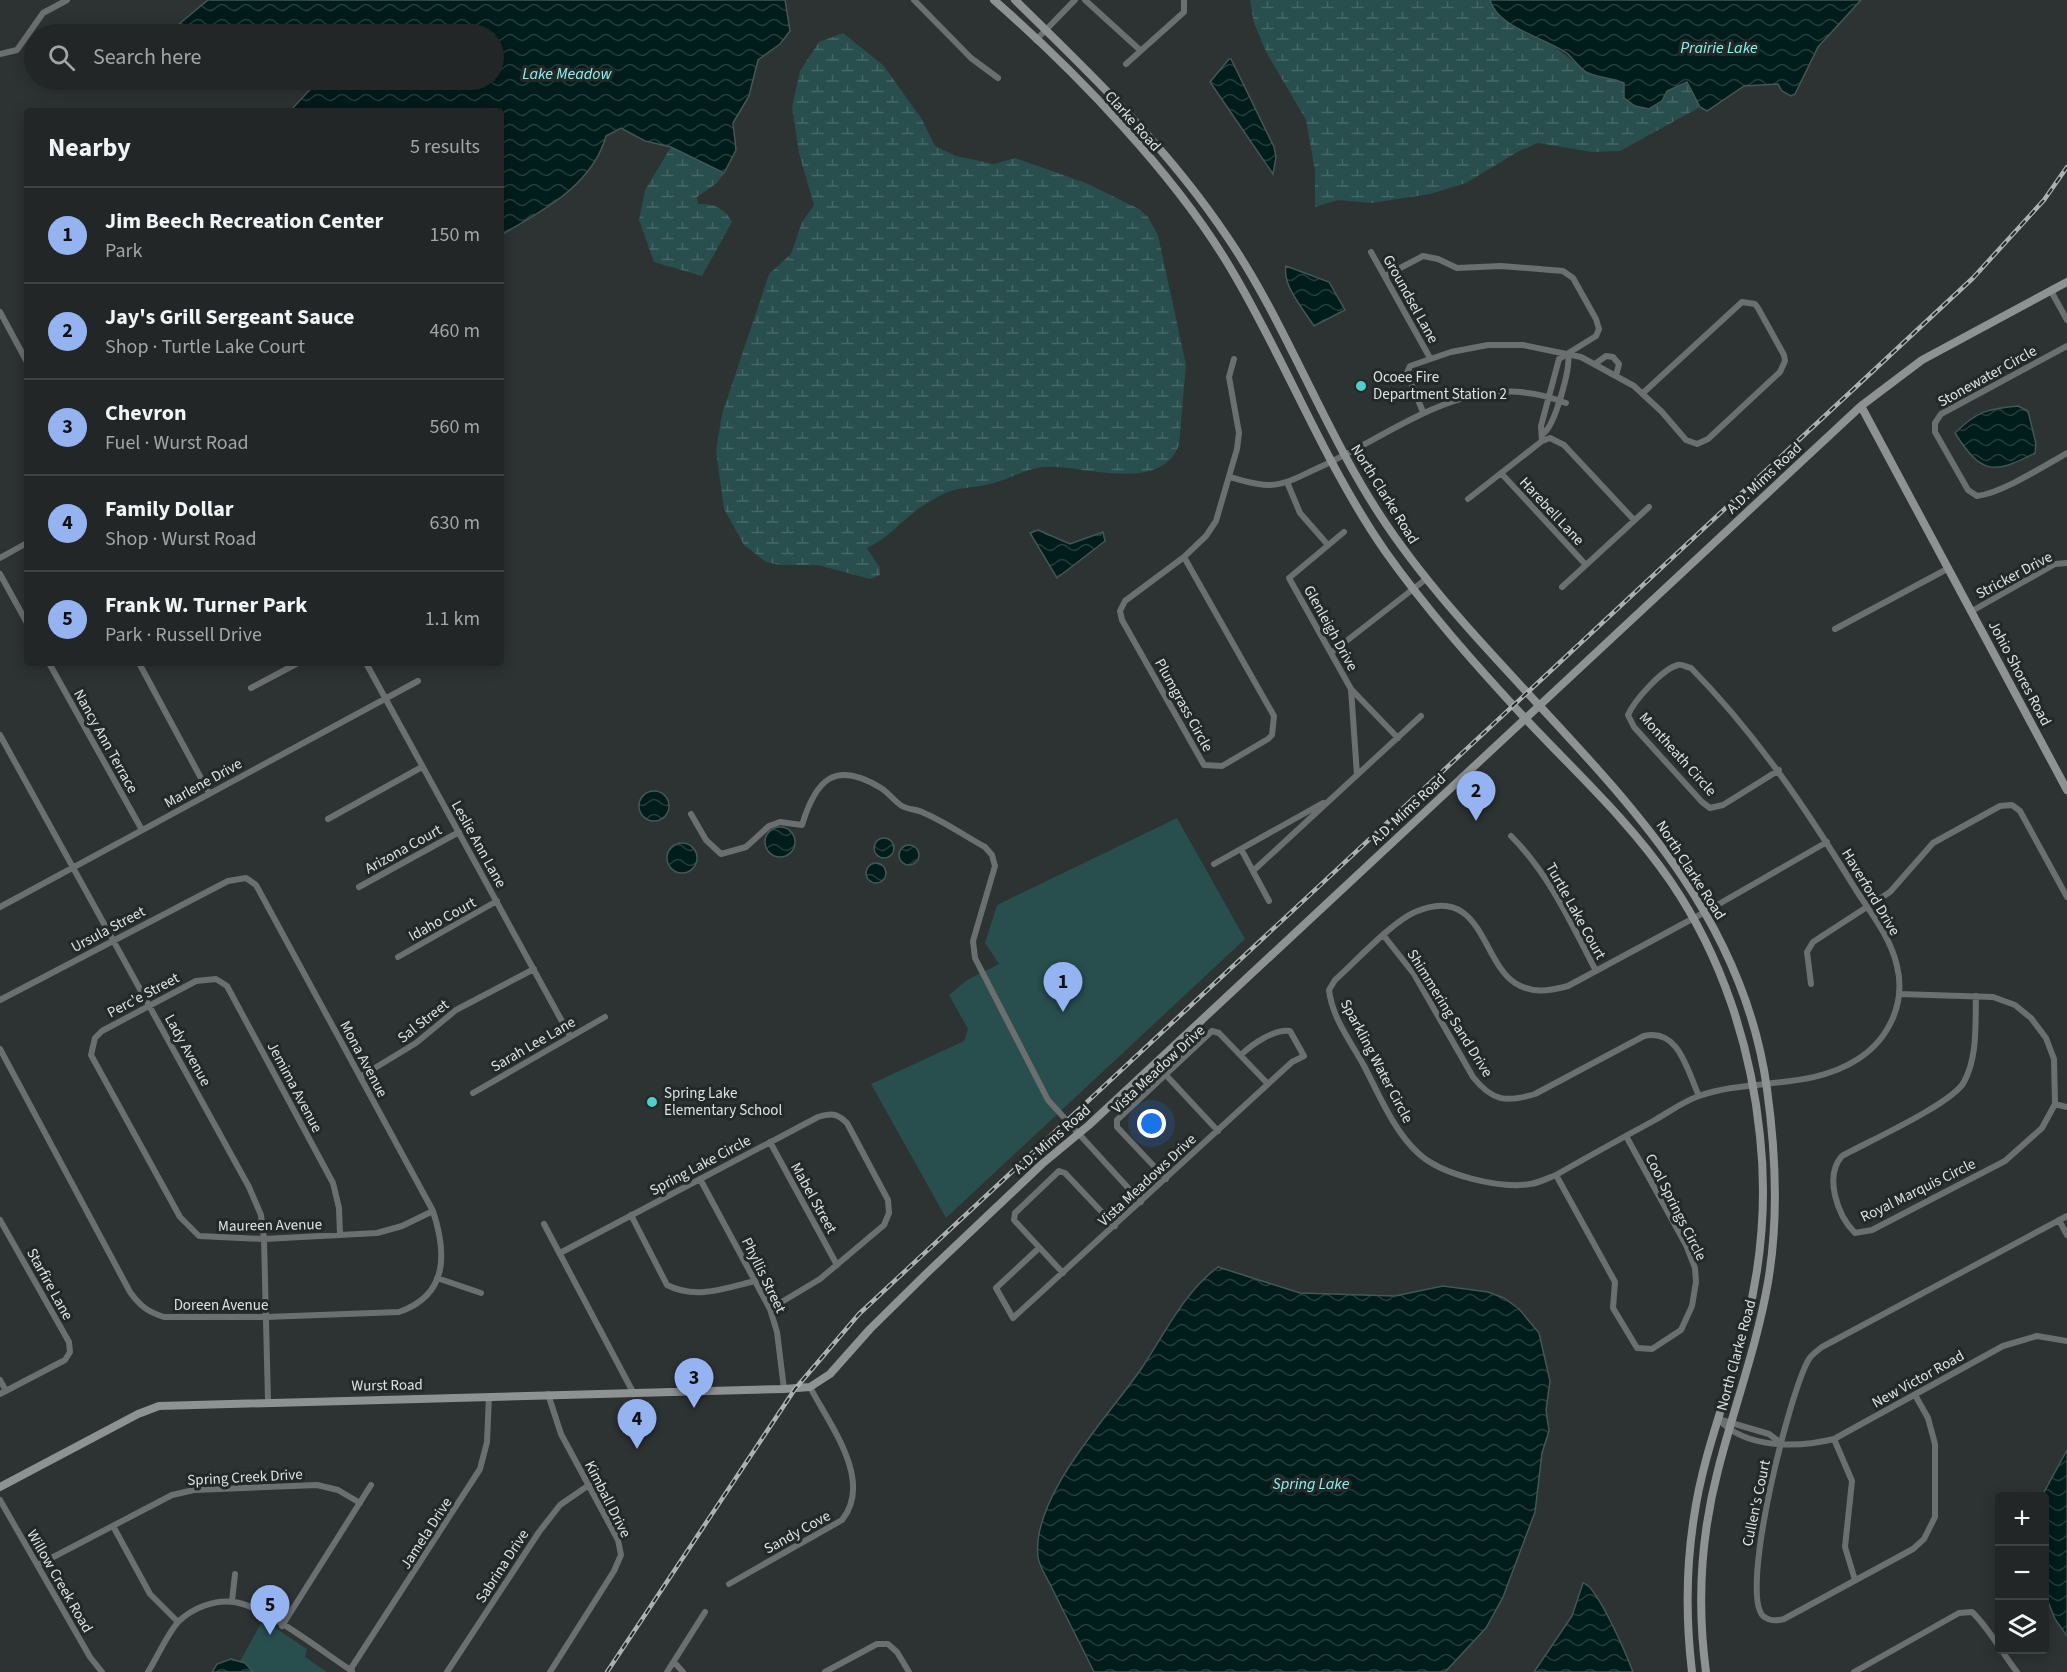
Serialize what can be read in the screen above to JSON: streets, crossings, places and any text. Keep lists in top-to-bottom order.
{
  "streets": {
    "street": [
      "Clarke Road",
      "Groundsel Lane",
      "Stonewater Circle",
      "A.D. Mims Road",
      "North Clarke Road",
      "Harebell Lane",
      "Stricker Drive",
      "Glenleigh Drive",
      "Johio Shores Road",
      "Plumgrass Circle",
      "Nancy Ann Terrace",
      "Montheath Circle",
      "Marlene Drive",
      "Leslie Ann Lane",
      "Arizona Court",
      "Haverford Drive",
      "Turtle Lake Court",
      "Idaho Court",
      "Ursula Street",
      "Perc'e Street",
      "Shimmering Sand Drive",
      "Sal Street",
      "Sarah Lee Lane",
      "Lady Avenue",
      "Mona Avenue",
      "Sparkling Water Circle",
      "Vista Meadow Drive",
      "Jemima Avenue",
      "Spring Lake Circle",
      "Vista Meadows Drive",
      "Royal Marquis Circle",
      "Mabel Street",
      "Cool Springs Circle",
      "Maureen Avenue",
      "Phyllis Street",
      "Starfire Lane",
      "Doreen Avenue",
      "New Victor Road",
      "Wurst Road",
      "Spring Creek Drive",
      "Kimball Drive",
      "Cullen's Court",
      "Sandy Cove",
      "Jamela Drive",
      "Sabrina Drive",
      "Willow Creek Road"
    ]
  },
  "crossings": [
    ["Clarke Road", "North Clarke Road"],
    ["A.D. Mims Road", "North Clarke Road"],
    ["A.D. Mims Road", "Johio Shores Road"],
    ["A.D. Mims Road", "Wurst Road"],
    ["A.D. Mims Road", "Sandy Cove"],
    ["North Clarke Road", "Haverford Drive"],
    ["North Clarke Road", "Sparkling Water Circle"],
    ["North Clarke Road", "New Victor Road"],
    ["Stricker Drive", "Johio Shores Road"],
    ["Nancy Ann Terrace", "Marlene Drive"],
    ["Montheath Circle", "Haverford Drive"],
    ["Montheath Circle", "Sparkling Water Circle"],
    ["Marlene Drive", "Leslie Ann Lane"],
    ["Marlene Drive", "Lady Avenue"],
    ["Leslie Ann Lane", "Arizona Court"],
    ["Leslie Ann Lane", "Idaho Court"],
    ["Leslie Ann Lane", "Sal Street"],
    ["Leslie Ann Lane", "Sarah Lee Lane"],
    ["Haverford Drive", "Sparkling Water Circle"],
    ["Turtle Lake Court", "Sparkling Water Circle"],
    ["Ursula Street", "Lady Avenue"],
    ["Ursula Street", "Mona Avenue"],
    ["Perc'e Street", "Lady Avenue"],
    ["Perc'e Street", "Jemima Avenue"],
    ["Perc'e Street", "Maureen Avenue"],
    ["Shimmering Sand Drive", "Sparkling Water Circle"],
    ["Sal Street", "Mona Avenue"],
    ["Lady Avenue", "Maureen Avenue"],
    ["Lady Avenue", "Doreen Avenue"],
    ["Lady Avenue", "Wurst Road"],
    ["Mona Avenue", "Maureen Avenue"],
    ["Mona Avenue", "Doreen Avenue"],
    ["Sparkling Water Circle", "Cool Springs Circle"],
    ["Vista Meadow Drive", "Vista Meadows Drive"],
    ["Jemima Avenue", "Maureen Avenue"],
    ["Spring Lake Circle", "Mabel Street"],
    ["Spring Lake Circle", "Phyllis Street"],
    ["Phyllis Street", "Wurst Road"],
    ["New Victor Road", "Cullen's Court"],
    ["Wurst Road", "Kimball Drive"],
    ["Wurst Road", "Jamela Drive"],
    ["Spring Creek Drive", "Willow Creek Road"],
    ["Kimball Drive", "Sabrina Drive"]
  ],
  "water": ["Prairie Lake", "Lake Meadow", "Spring Lake"],
  "places": ["Ocoee Fire Department Station 2", "Spring Lake Elementary School"],
  "page": {
    "search": "Search here",
    "heading": ["Nearby", "5 results"],
    "list": [
      {
        "mark": "1",
        "name": "Jim Beech Recreation Center",
        "note": "Park",
        "value": "150 m"
      },
      {
        "mark": "2",
        "name": "Jay's Grill Sergeant Sauce",
        "note": "Shop · Turtle Lake Court",
        "value": "460 m"
      },
      {
        "mark": "3",
        "name": "Chevron",
        "note": "Fuel · Wurst Road",
        "value": "560 m"
      },
      {
        "mark": "4",
        "name": "Family Dollar",
        "note": "Shop · Wurst Road",
        "value": "630 m"
      },
      {
        "mark": "5",
        "name": "Frank W. Turner Park",
        "note": "Park · Russell Drive",
        "value": "1.1 km"
      }
    ],
    "pins": [
      "2",
      "1",
      "3",
      "4",
      "5"
    ],
    "map_buttons": ["+", "−"]
  }
}
